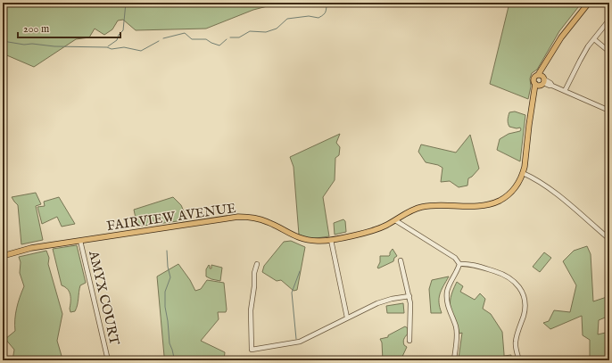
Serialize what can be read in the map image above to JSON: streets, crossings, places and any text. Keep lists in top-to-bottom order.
{
  "streets": {
    "main road": ["FAIRVIEW AVENUE"],
    "street": ["AMYX COURT"]
  },
  "crossings": [
    ["FAIRVIEW AVENUE", "AMYX COURT"]
  ],
  "scale_bar": "200 m"
}
